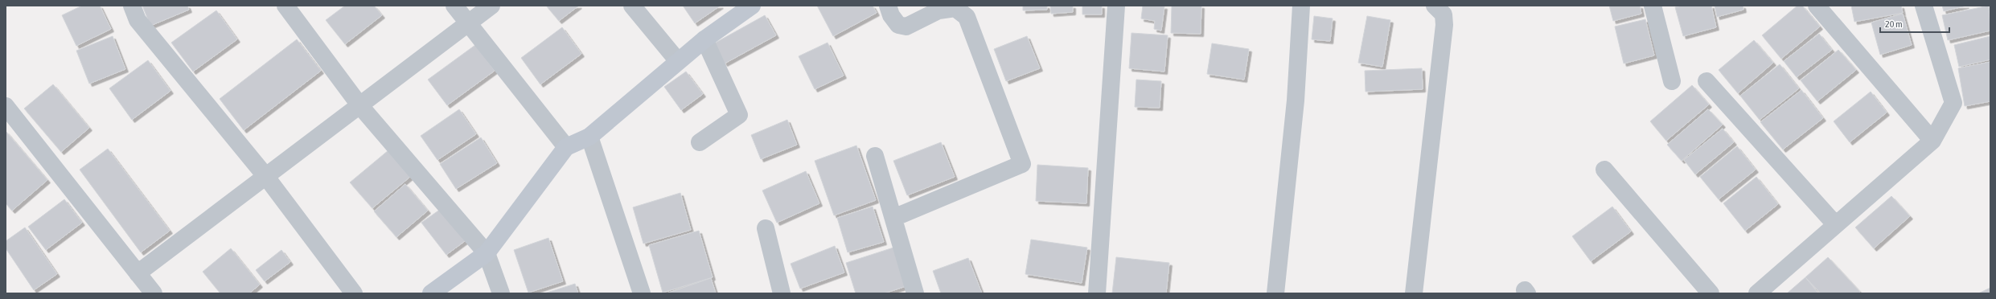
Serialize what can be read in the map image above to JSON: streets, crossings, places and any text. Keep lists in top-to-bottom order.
{
  "scale_bar": "20 m"
}
